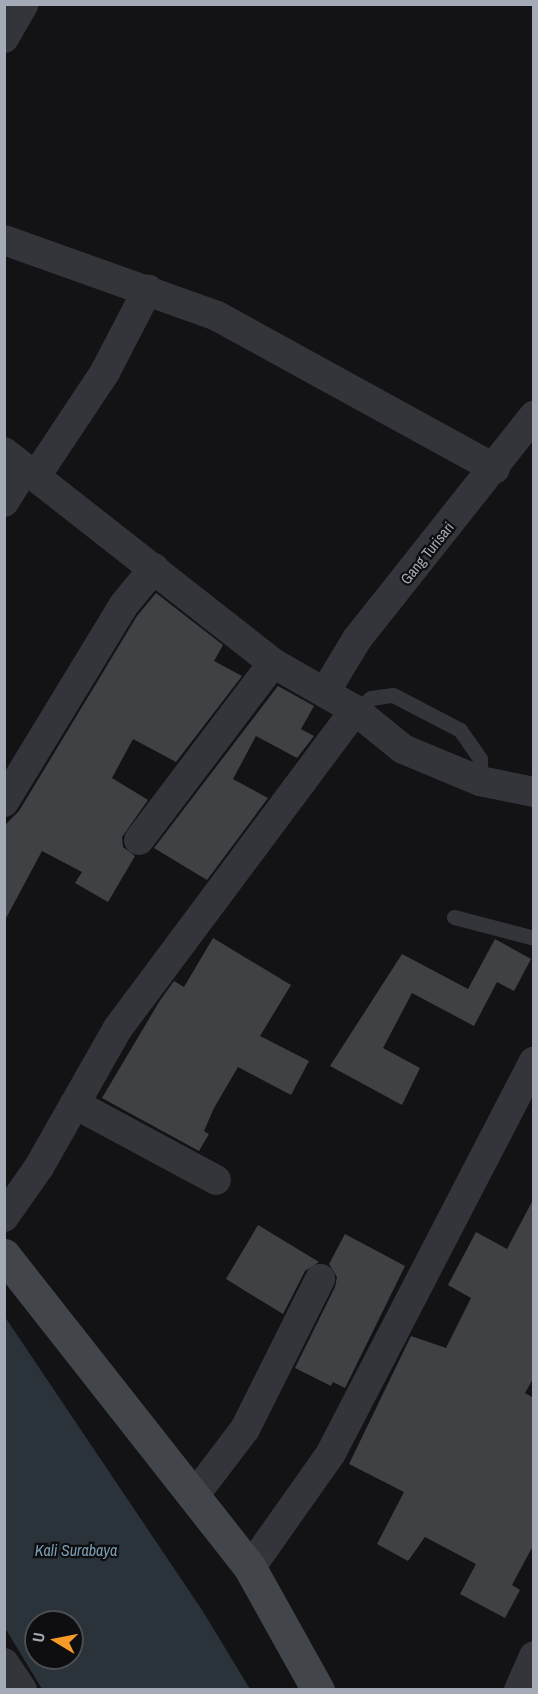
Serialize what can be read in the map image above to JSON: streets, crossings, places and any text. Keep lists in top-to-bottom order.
{
  "streets": {
    "street": ["Gang Turisari"]
  },
  "water": ["Kali Surabaya"],
  "north": "left"
}
